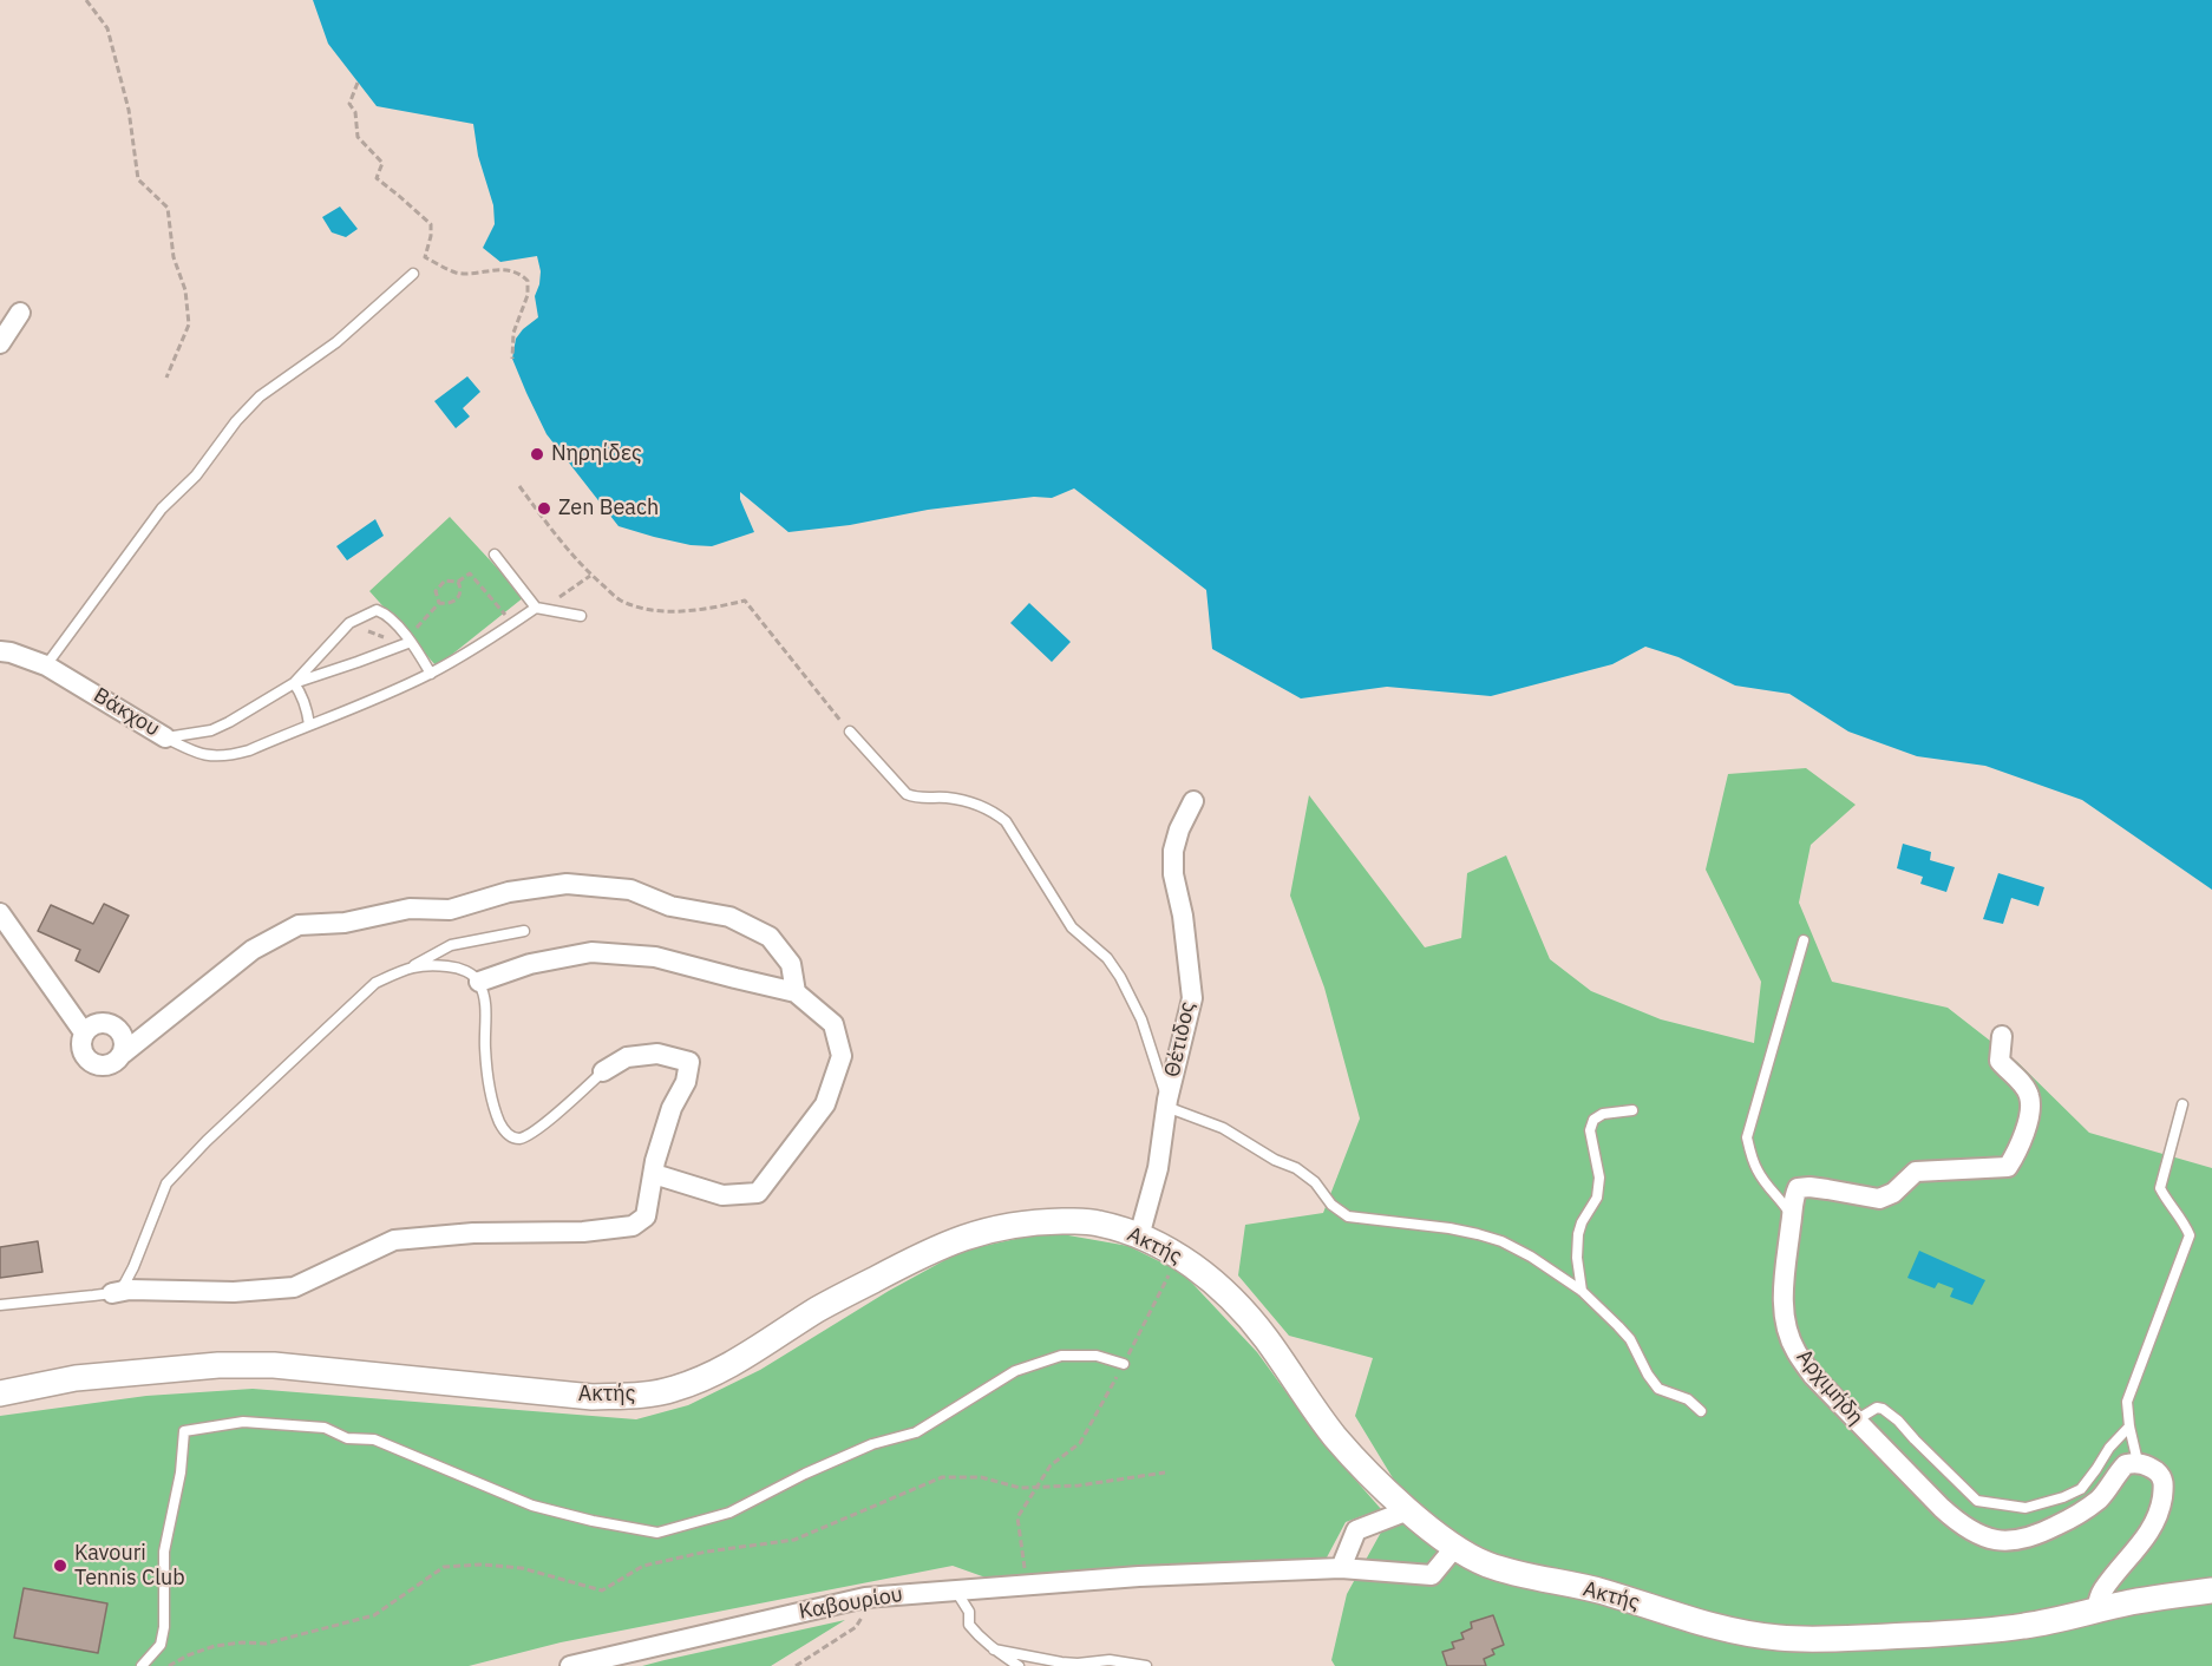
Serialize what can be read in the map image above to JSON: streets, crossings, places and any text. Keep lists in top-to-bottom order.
{
  "streets": {
    "street": [
      "Βάκχου",
      "Θέτιδος",
      "Ακτής",
      "Αρχιμήδη",
      "Καβουρίου"
    ]
  },
  "crossings": [
    ["Θέτιδος", "Ακτής"],
    ["Ακτής", "Καβουρίου"]
  ],
  "places": ["Νηρηίδες", "Zen Beach", "Kavouri Tennis Club"]
}
